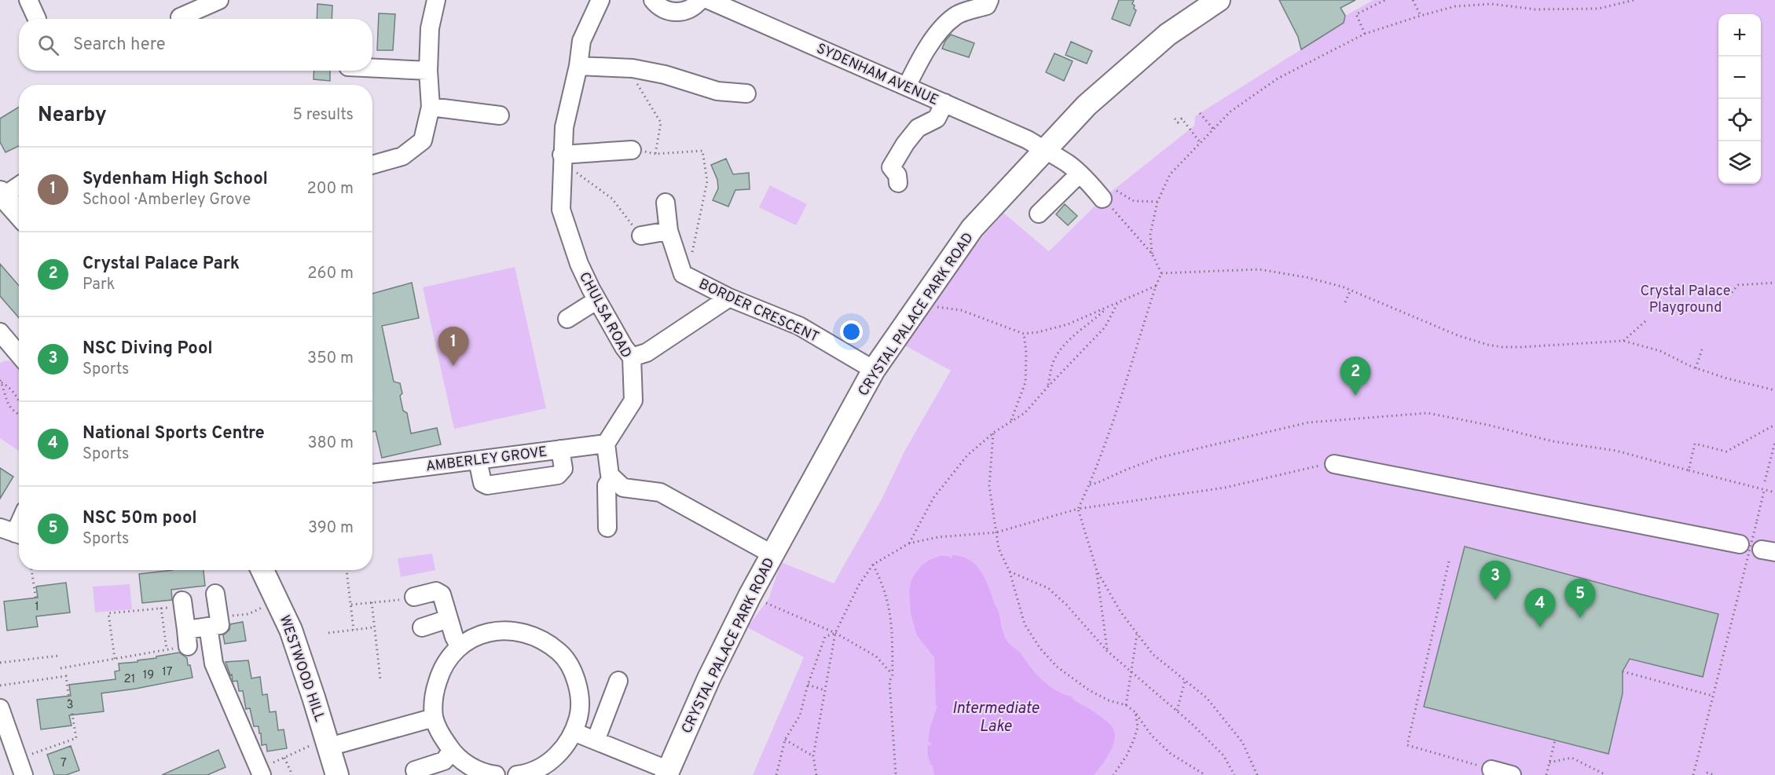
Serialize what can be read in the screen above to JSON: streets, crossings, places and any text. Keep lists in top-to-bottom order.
{
  "streets": {
    "main road": ["CRYSTAL PALACE PARK ROAD", "WESTWOOD HILL"],
    "street": [
      "SYDENHAM AVENUE",
      "BORDER CRESCENT",
      "CHULSA ROAD",
      "AMBERLEY GROVE"
    ]
  },
  "crossings": [
    ["SYDENHAM AVENUE", "CRYSTAL PALACE PARK ROAD"],
    ["BORDER CRESCENT", "CRYSTAL PALACE PARK ROAD"],
    ["CHULSA ROAD", "AMBERLEY GROVE"]
  ],
  "water": ["Intermediate Lake"],
  "parks": ["Crystal Palace Playground"],
  "house_numbers": [
    "1",
    "17",
    "19",
    "21",
    "3",
    "7"
  ],
  "page": {
    "map_buttons": ["+", "−"],
    "search": "Search here",
    "heading": ["Nearby", "5 results"],
    "list": [
      {
        "mark": "1",
        "name": "Sydenham High School",
        "note": "School · Amberley Grove",
        "value": "200 m"
      },
      {
        "mark": "2",
        "name": "Crystal Palace Park",
        "note": "Park",
        "value": "260 m"
      },
      {
        "mark": "3",
        "name": "NSC Diving Pool",
        "note": "Sports",
        "value": "350 m"
      },
      {
        "mark": "4",
        "name": "National Sports Centre",
        "note": "Sports",
        "value": "380 m"
      },
      {
        "mark": "5",
        "name": "NSC 50m pool",
        "note": "Sports",
        "value": "390 m"
      }
    ],
    "pins": [
      "1",
      "2",
      "3",
      "5",
      "4"
    ]
  }
}
